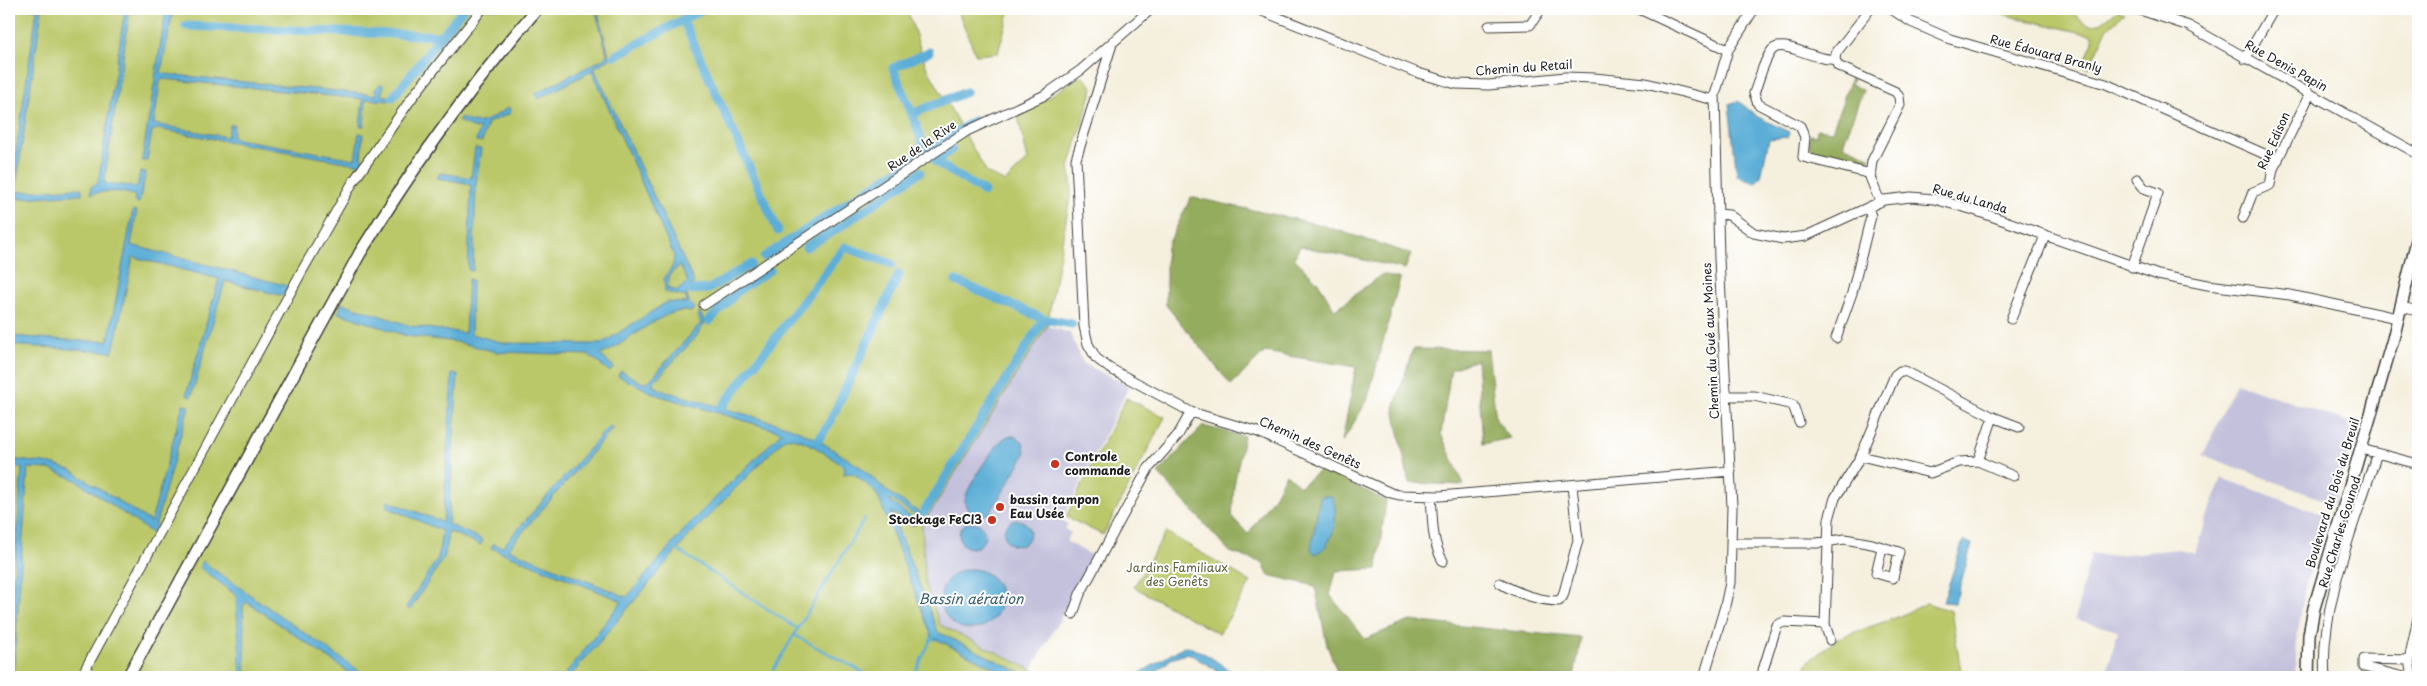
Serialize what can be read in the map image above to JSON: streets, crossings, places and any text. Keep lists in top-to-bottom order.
{
  "streets": {
    "main road": ["Boulevard du Bois du Breuil"],
    "street": [
      "Rue Édouard Branly",
      "Rue Denis Papin",
      "Chemin du Retail",
      "Rue Edison",
      "Rue de la Rive",
      "Rue du Landa",
      "Chemin du Gué aux Moines",
      "Chemin des Genêts",
      "Rue Charles Gounod"
    ]
  },
  "crossings": [
    ["Rue Édouard Branly", "Rue Edison"],
    ["Rue Denis Papin", "Rue Edison"],
    ["Chemin du Retail", "Chemin du Gué aux Moines"],
    ["Rue de la Rive", "Chemin des Genêts"],
    ["Rue du Landa", "Chemin du Gué aux Moines"],
    ["Rue du Landa", "Boulevard du Bois du Breuil"],
    ["Chemin du Gué aux Moines", "Chemin des Genêts"]
  ],
  "water": ["Bassin aération"],
  "parks": ["Jardins Familiaux des Genêts"],
  "places": ["Controle commande", "bassin tampon Eau Usée", "Stockage FeCl3"]
}
